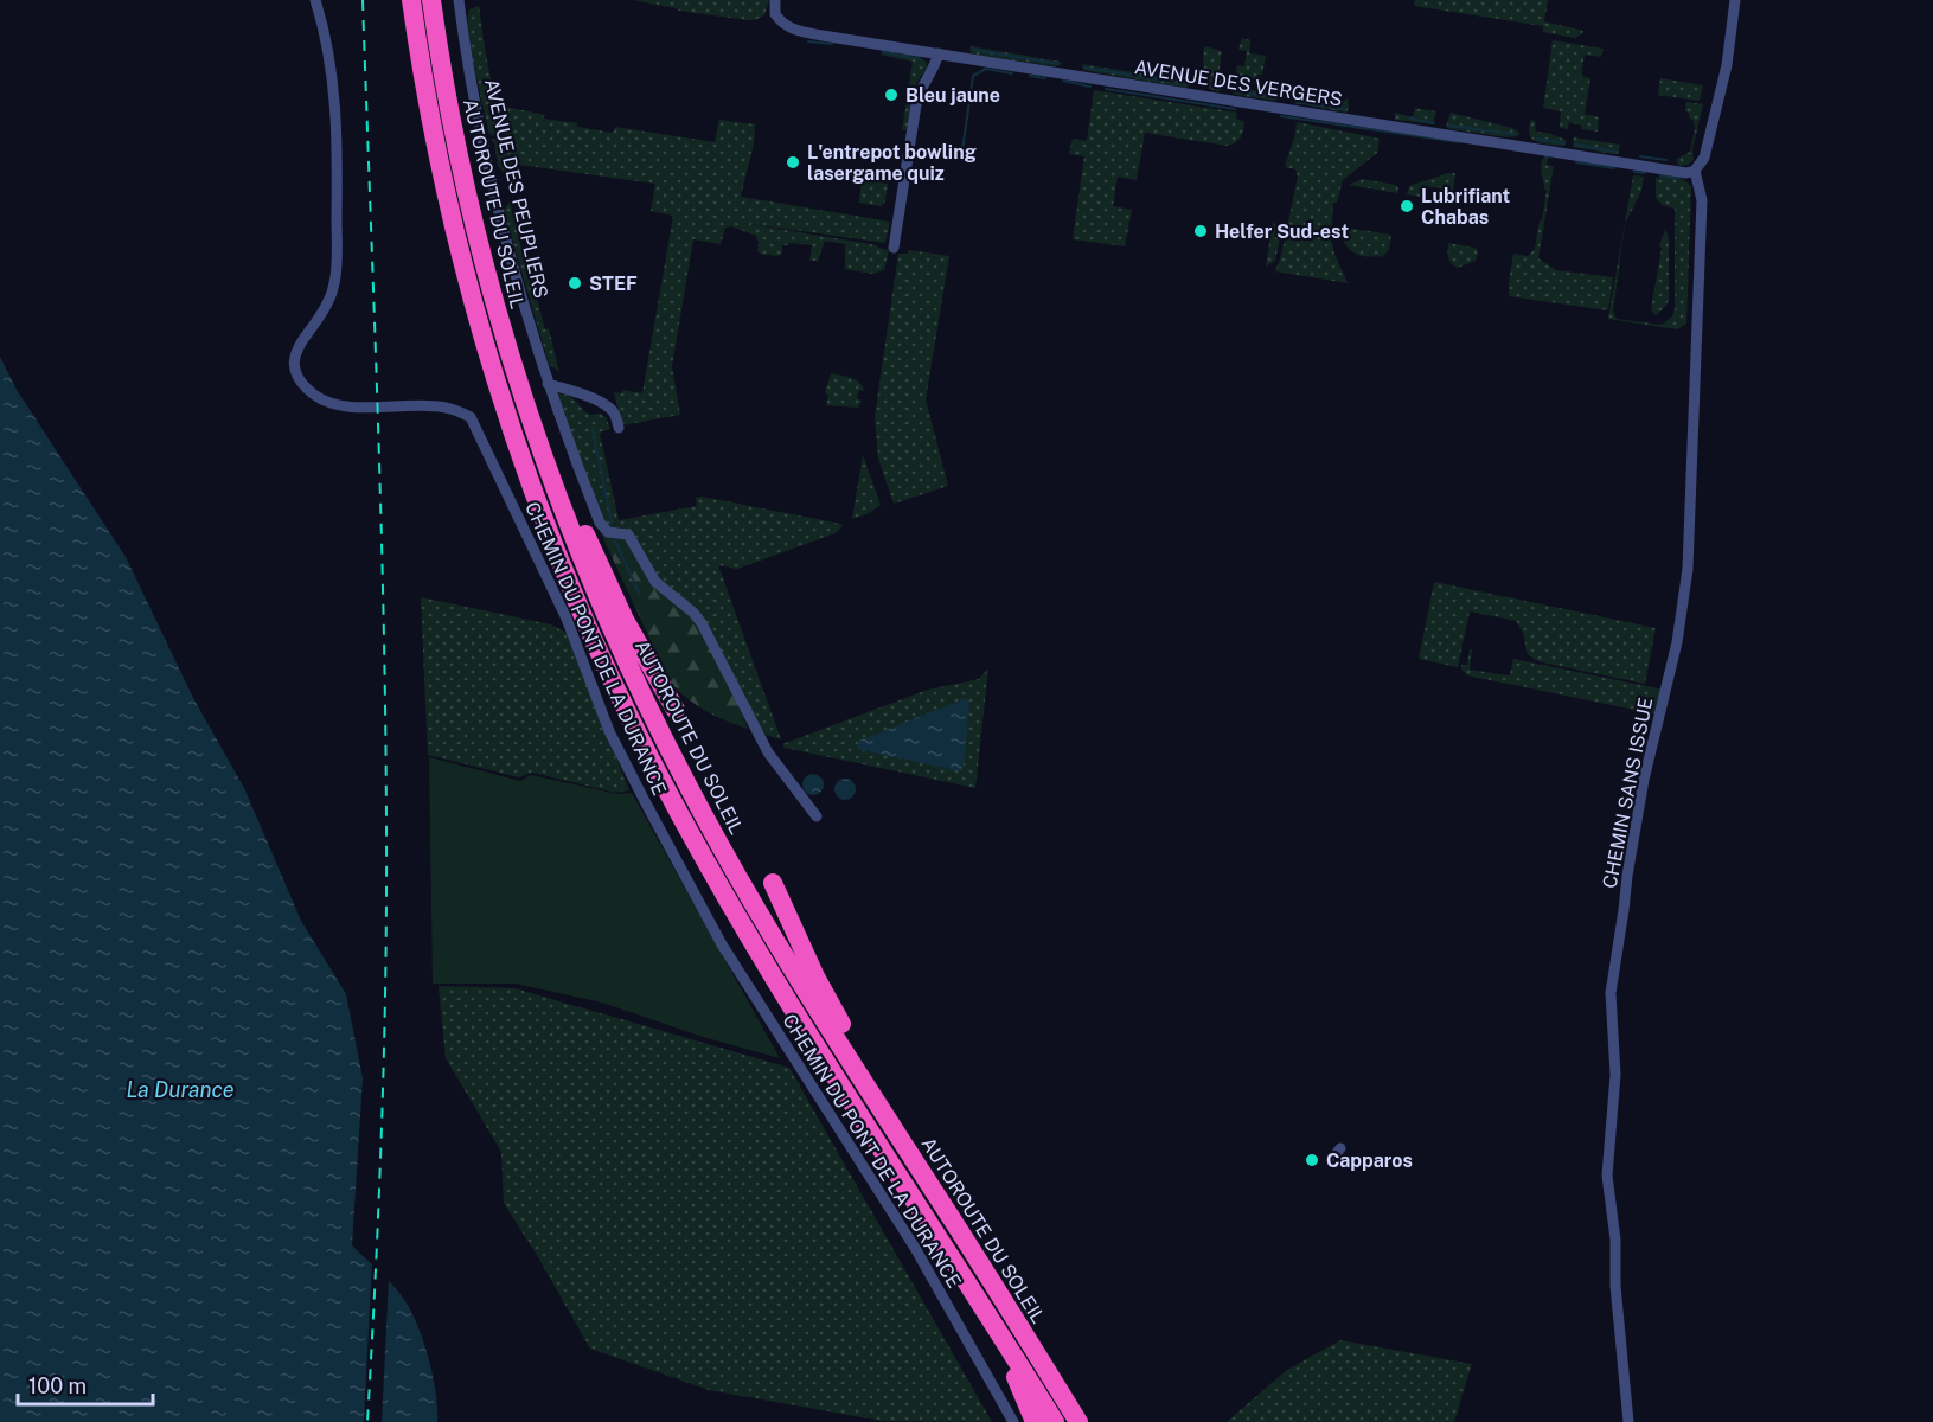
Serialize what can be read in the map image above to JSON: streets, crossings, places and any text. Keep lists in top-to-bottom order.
{
  "streets": {
    "highway": ["AUTOROUTE DU SOLEIL"],
    "street": [
      "AVENUE DES VERGERS",
      "AVENUE DES PEUPLIERS",
      "CHEMIN DU PONT DE LA DURANCE",
      "CHEMIN SANS ISSUE"
    ]
  },
  "crossings": [
    ["AVENUE DES VERGERS", "CHEMIN SANS ISSUE"]
  ],
  "water": ["La Durance"],
  "places": [
    "Bleu jaune",
    "L'entrepot bowling lasergame quiz",
    "Lubrifiant Chabas",
    "Helfer Sud-est",
    "STEF",
    "Capparos"
  ],
  "scale_bar": "100 m"
}
